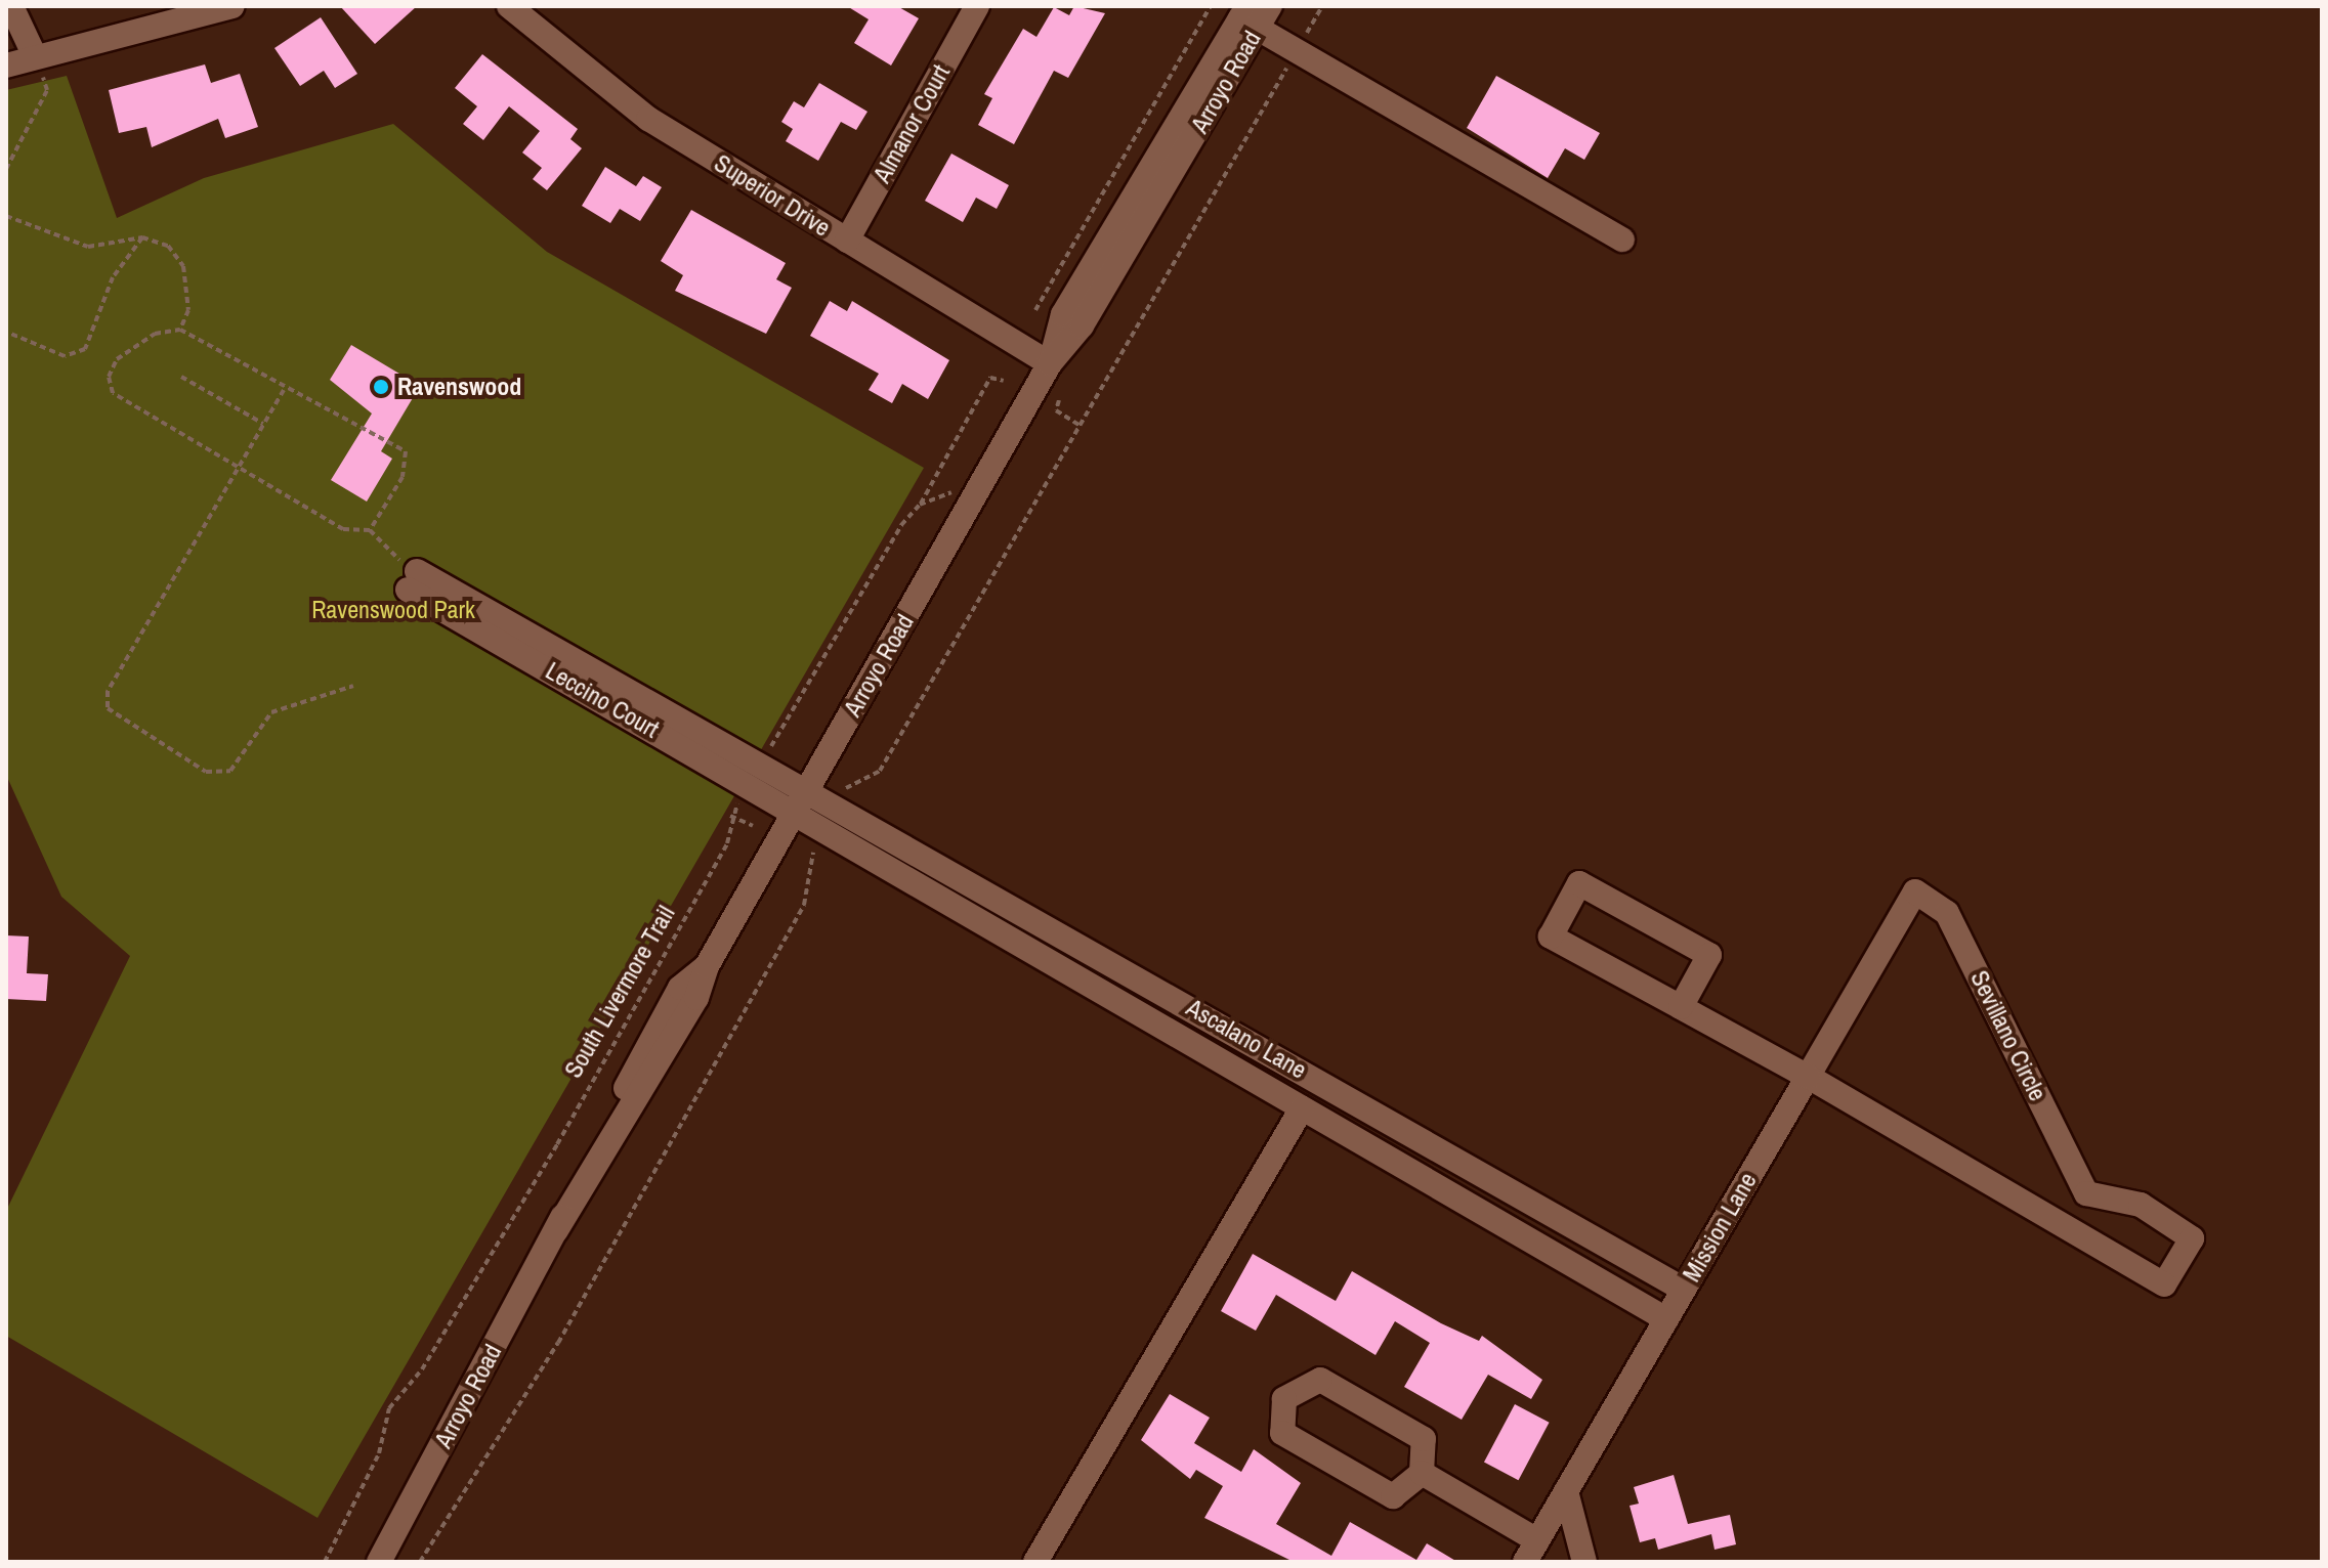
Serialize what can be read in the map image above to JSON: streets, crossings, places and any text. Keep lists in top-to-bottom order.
{
  "streets": {
    "street": [
      "Arroyo Road",
      "Almanor Court",
      "Superior Drive",
      "Leccino Court",
      "Sevillano Circle",
      "Ascalano Lane",
      "Mission Lane"
    ],
    "path": ["South Livermore Trail"]
  },
  "crossings": [
    ["Arroyo Road", "Superior Drive"],
    ["Arroyo Road", "Leccino Court"],
    ["Arroyo Road", "Ascalano Lane"],
    ["Almanor Court", "Superior Drive"],
    ["Leccino Court", "South Livermore Trail"],
    ["Leccino Court", "Ascalano Lane"],
    ["Sevillano Circle", "Mission Lane"],
    ["Ascalano Lane", "Mission Lane"]
  ],
  "parks": ["Ravenswood Park"],
  "places": ["Ravenswood"]
}
